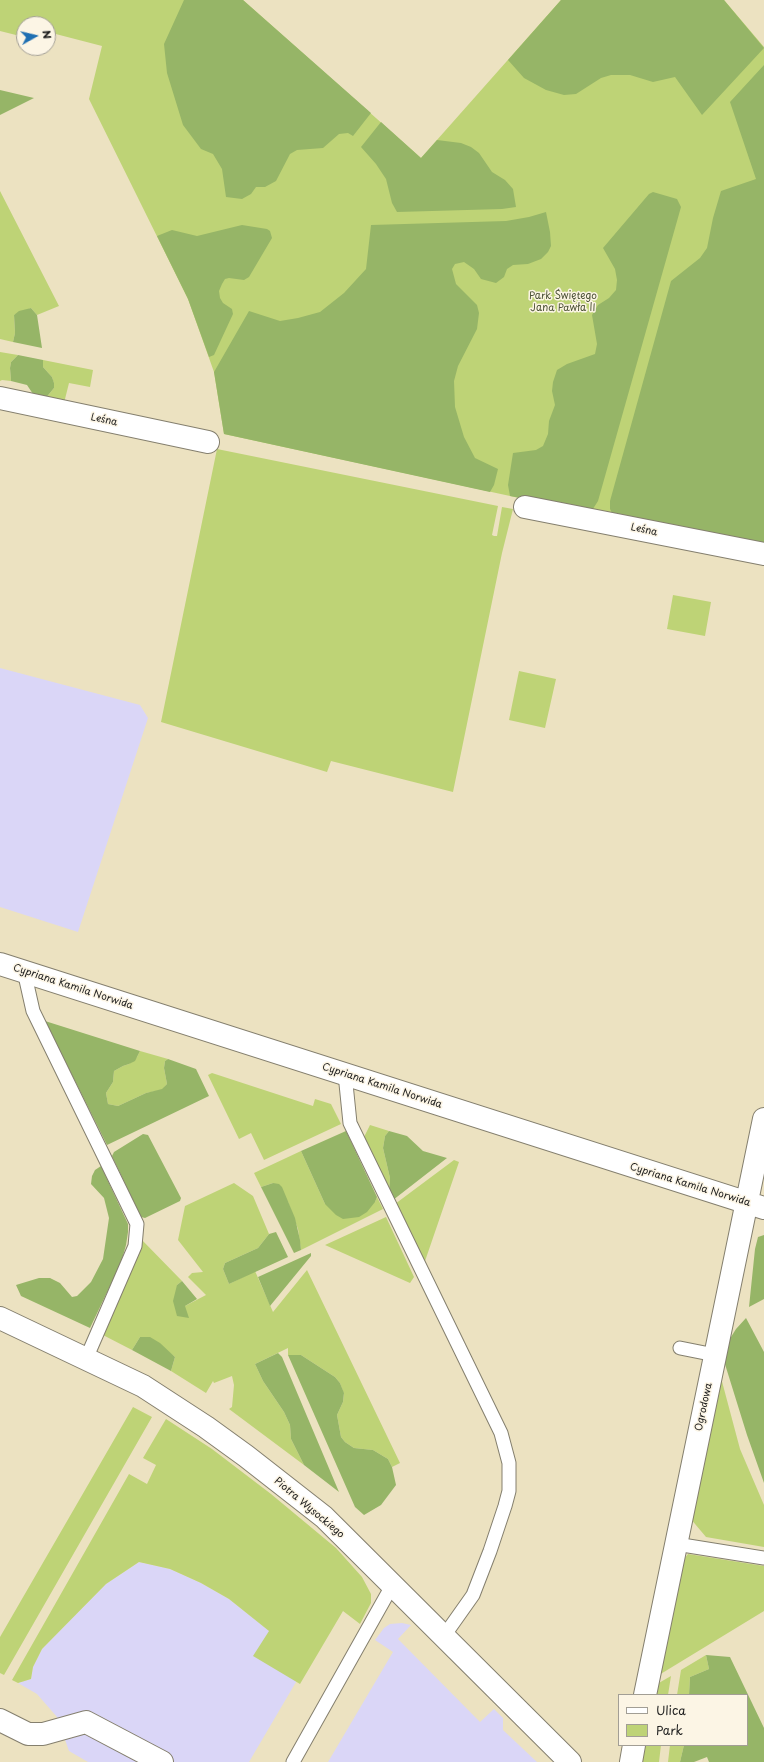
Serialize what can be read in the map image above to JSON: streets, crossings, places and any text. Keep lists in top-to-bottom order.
{
  "streets": {
    "street": [
      "Leśna",
      "Cypriana Kamila Norwida",
      "Ogrodowa",
      "Piotra Wysockiego"
    ]
  },
  "crossings": [
    ["Cypriana Kamila Norwida", "Ogrodowa"]
  ],
  "parks": ["Park Świętego Jana Pawła II"],
  "legend": ["Ulica", "Park"],
  "north": "right"
}
